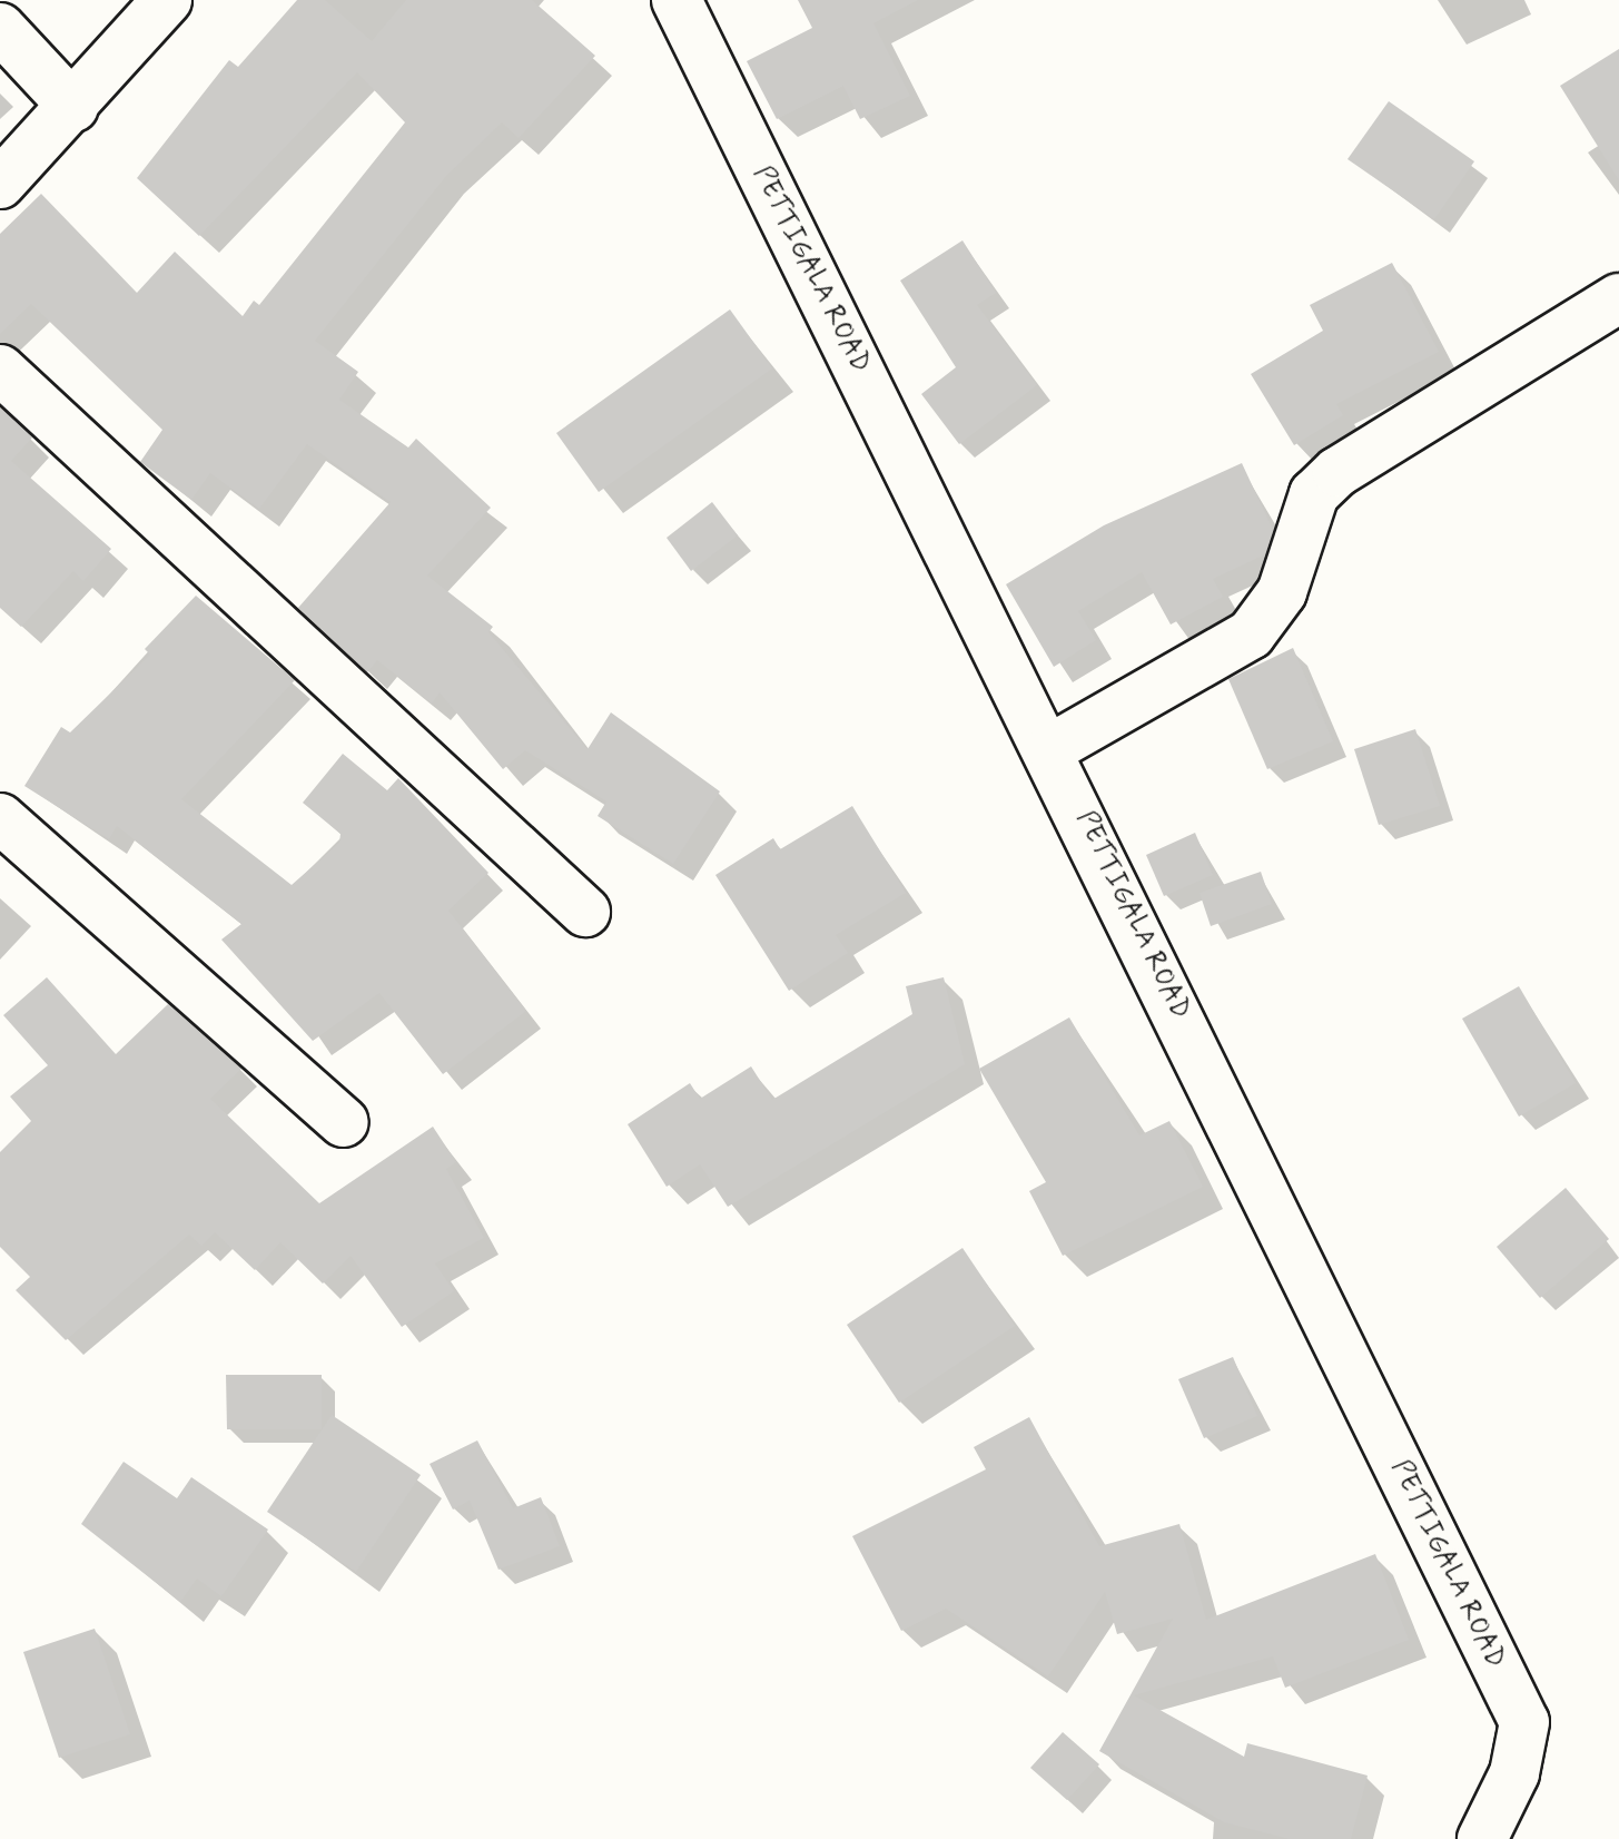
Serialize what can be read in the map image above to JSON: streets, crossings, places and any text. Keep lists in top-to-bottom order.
{
  "streets": {
    "street": ["PETTIGALA ROAD"]
  }
}
